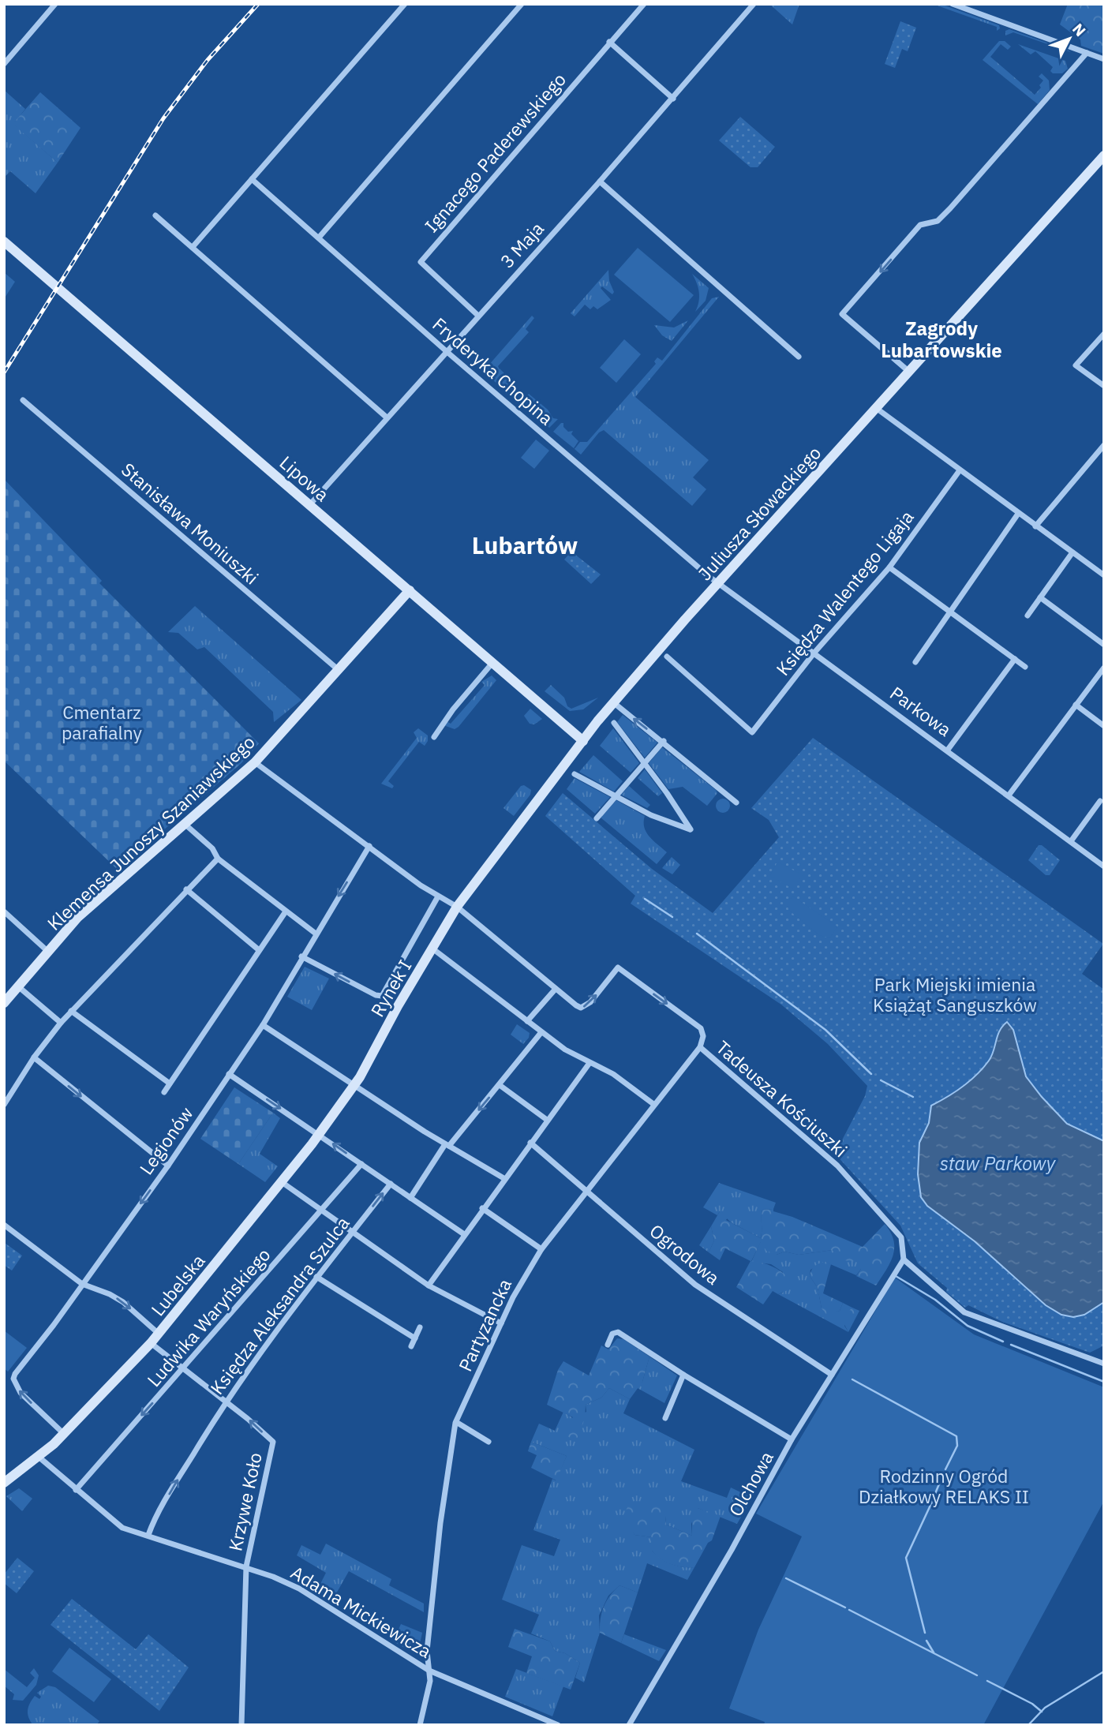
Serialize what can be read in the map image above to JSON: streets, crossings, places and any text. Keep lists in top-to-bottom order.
{
  "streets": {
    "main road": [
      "Lipowa",
      "Juliusza Słowackiego",
      "Klemensa Junoszy Szaniawskiego",
      "Rynek I",
      "Lubelska"
    ],
    "street": [
      "Ignacego Paderewskiego",
      "3 Maja",
      "Fryderyka Chopina",
      "Stanisława Moniuszki",
      "Księdza Walentego Ligaja",
      "Parkowa",
      "Tadeusza Kościuszki",
      "Legionów",
      "Ogrodowa",
      "Księdza Aleksandra Szulca",
      "Ludwika Waryńskiego",
      "Partyzancka",
      "Olchowa",
      "Krzywe Koło",
      "Adama Mickiewicza"
    ]
  },
  "crossings": [
    ["Ignacego Paderewskiego", "3 Maja"],
    ["3 Maja", "Fryderyka Chopina"],
    ["3 Maja", "Lipowa"],
    ["Fryderyka Chopina", "Juliusza Słowackiego"],
    ["Fryderyka Chopina", "Parkowa"],
    ["Lipowa", "Juliusza Słowackiego"],
    ["Lipowa", "Klemensa Junoszy Szaniawskiego"],
    ["Juliusza Słowackiego", "Parkowa"],
    ["Juliusza Słowackiego", "Rynek I"],
    ["Juliusza Słowackiego", "Tadeusza Kościuszki"],
    ["Stanisława Moniuszki", "Klemensa Junoszy Szaniawskiego"],
    ["Księdza Walentego Ligaja", "Parkowa"],
    ["Klemensa Junoszy Szaniawskiego", "Tadeusza Kościuszki"],
    ["Rynek I", "Tadeusza Kościuszki"],
    ["Rynek I", "Lubelska"],
    ["Tadeusza Kościuszki", "Legionów"],
    ["Tadeusza Kościuszki", "Partyzancka"],
    ["Tadeusza Kościuszki", "Olchowa"],
    ["Legionów", "Lubelska"],
    ["Ogrodowa", "Partyzancka"],
    ["Ogrodowa", "Olchowa"],
    ["Lubelska", "Krzywe Koło"],
    ["Lubelska", "Adama Mickiewicza"],
    ["Księdza Aleksandra Szulca", "Krzywe Koło"],
    ["Księdza Aleksandra Szulca", "Adama Mickiewicza"],
    ["Ludwika Waryńskiego", "Krzywe Koło"],
    ["Ludwika Waryńskiego", "Adama Mickiewicza"],
    ["Partyzancka", "Adama Mickiewicza"],
    ["Krzywe Koło", "Adama Mickiewicza"]
  ],
  "one_way": ["Księdza Aleksandra Szulca", "Ludwika Waryńskiego", "Krzywe Koło"],
  "districts": ["Zagrody Lubartowskie", "Lubartów"],
  "water": ["staw Parkowy"],
  "parks": ["Cmentarz parafialny", "Park Miejski imienia Książąt Sanguszków", "Rodzinny Ogród Działkowy RELAKS II"],
  "north": "top right"
}
